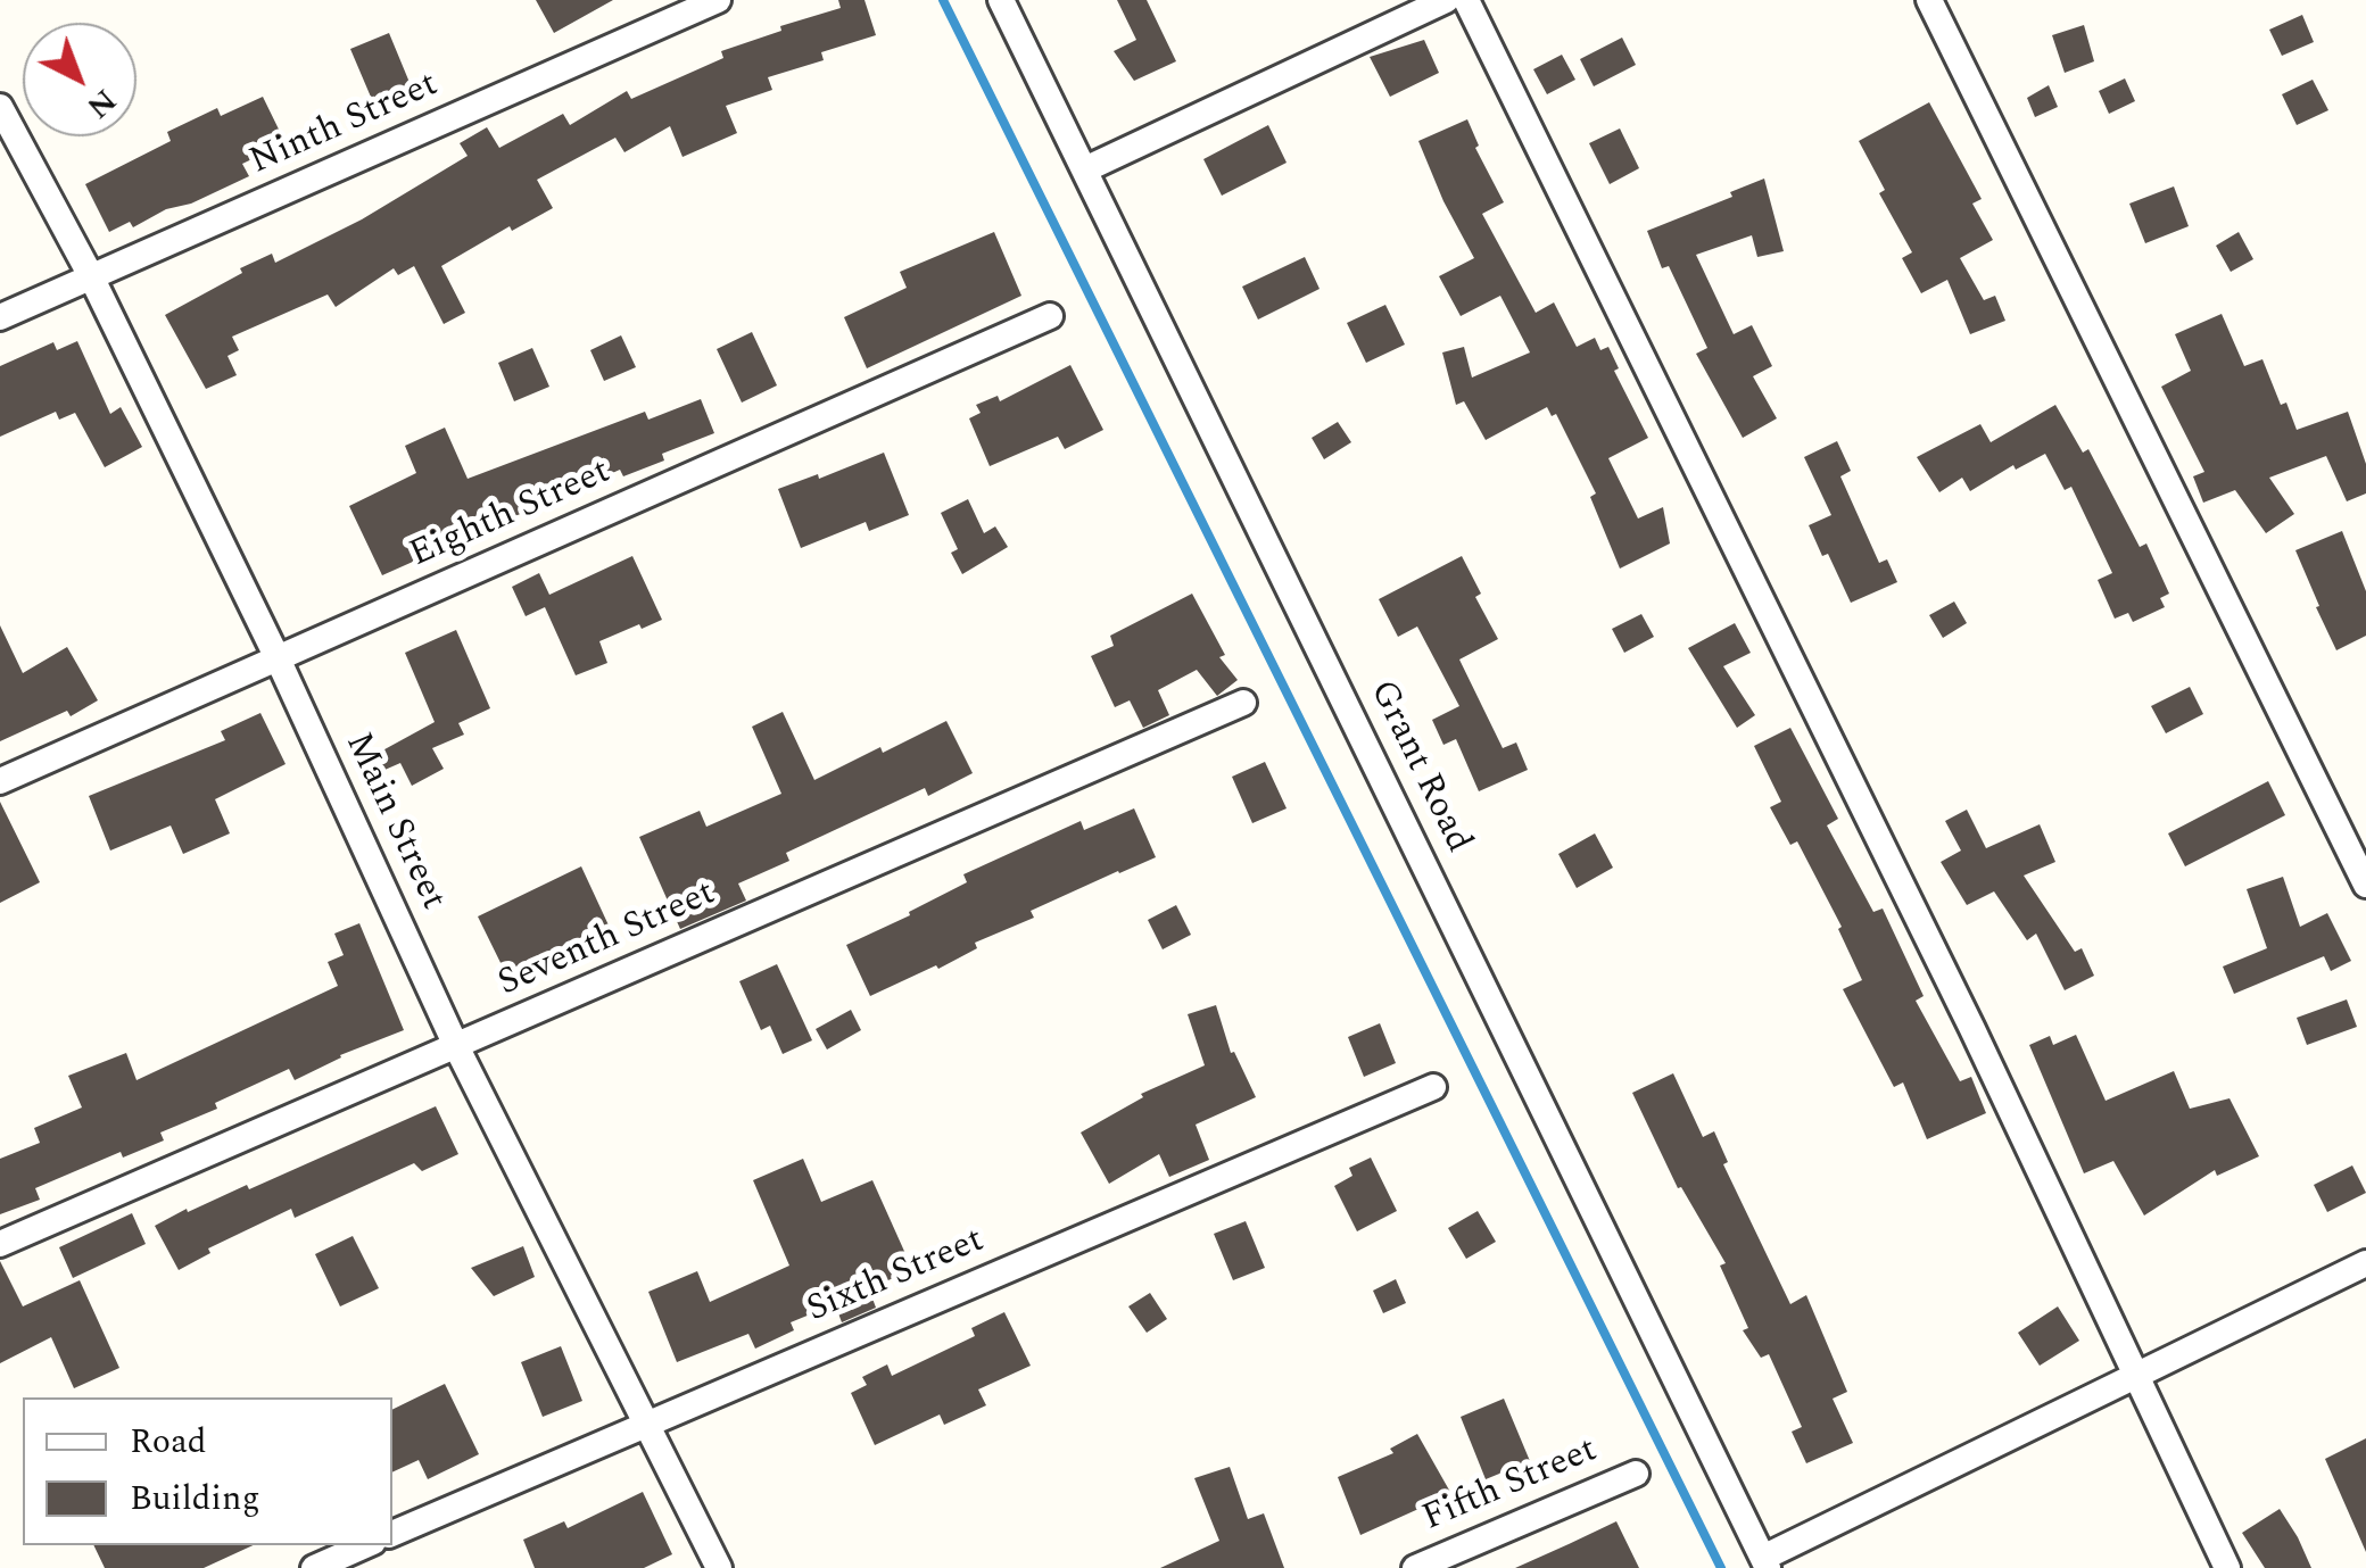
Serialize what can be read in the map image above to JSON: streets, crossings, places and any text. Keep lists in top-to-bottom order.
{
  "streets": {
    "street": [
      "Ninth Street",
      "Eighth Street",
      "Grant Road",
      "Main Street",
      "Seventh Street",
      "Sixth Street",
      "Fifth Street"
    ]
  },
  "crossings": [
    ["Ninth Street", "Main Street"],
    ["Eighth Street", "Main Street"],
    ["Main Street", "Seventh Street"],
    ["Main Street", "Sixth Street"]
  ],
  "legend": ["Road", "Building"],
  "north": "bottom right"
}
